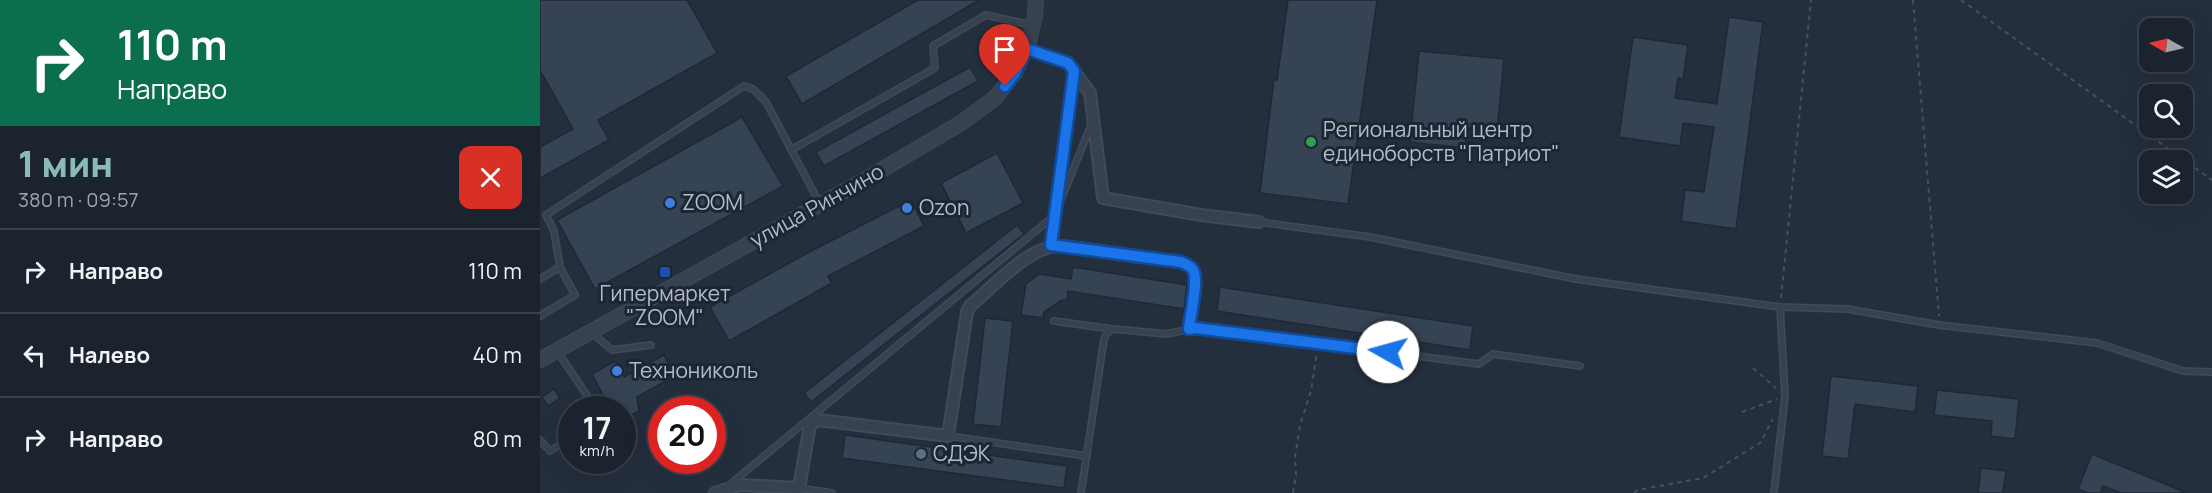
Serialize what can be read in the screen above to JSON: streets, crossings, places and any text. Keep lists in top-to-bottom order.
{
  "streets": {
    "street": ["улица Ринчино"]
  },
  "places": {
    "other": [
      "Региональный центр единоборств \"Патриот\"",
      "ZOOM",
      "Ozon",
      "Технониколь",
      "СДЭК"
    ],
    "transit": ["Гипермаркет \"ZOOM\""]
  },
  "north": "left",
  "page": {
    "turn": ["110 m", "Направо"],
    "heading": ["1 мин", "380 m · 09:57"],
    "list": [
      {
        "name": "Направо",
        "value": "110 m"
      },
      {
        "name": "Налево",
        "value": "40 m"
      },
      {
        "name": "Направо",
        "value": "80 m"
      }
    ],
    "speed": "17 km/h",
    "limit": "20"
  }
}
